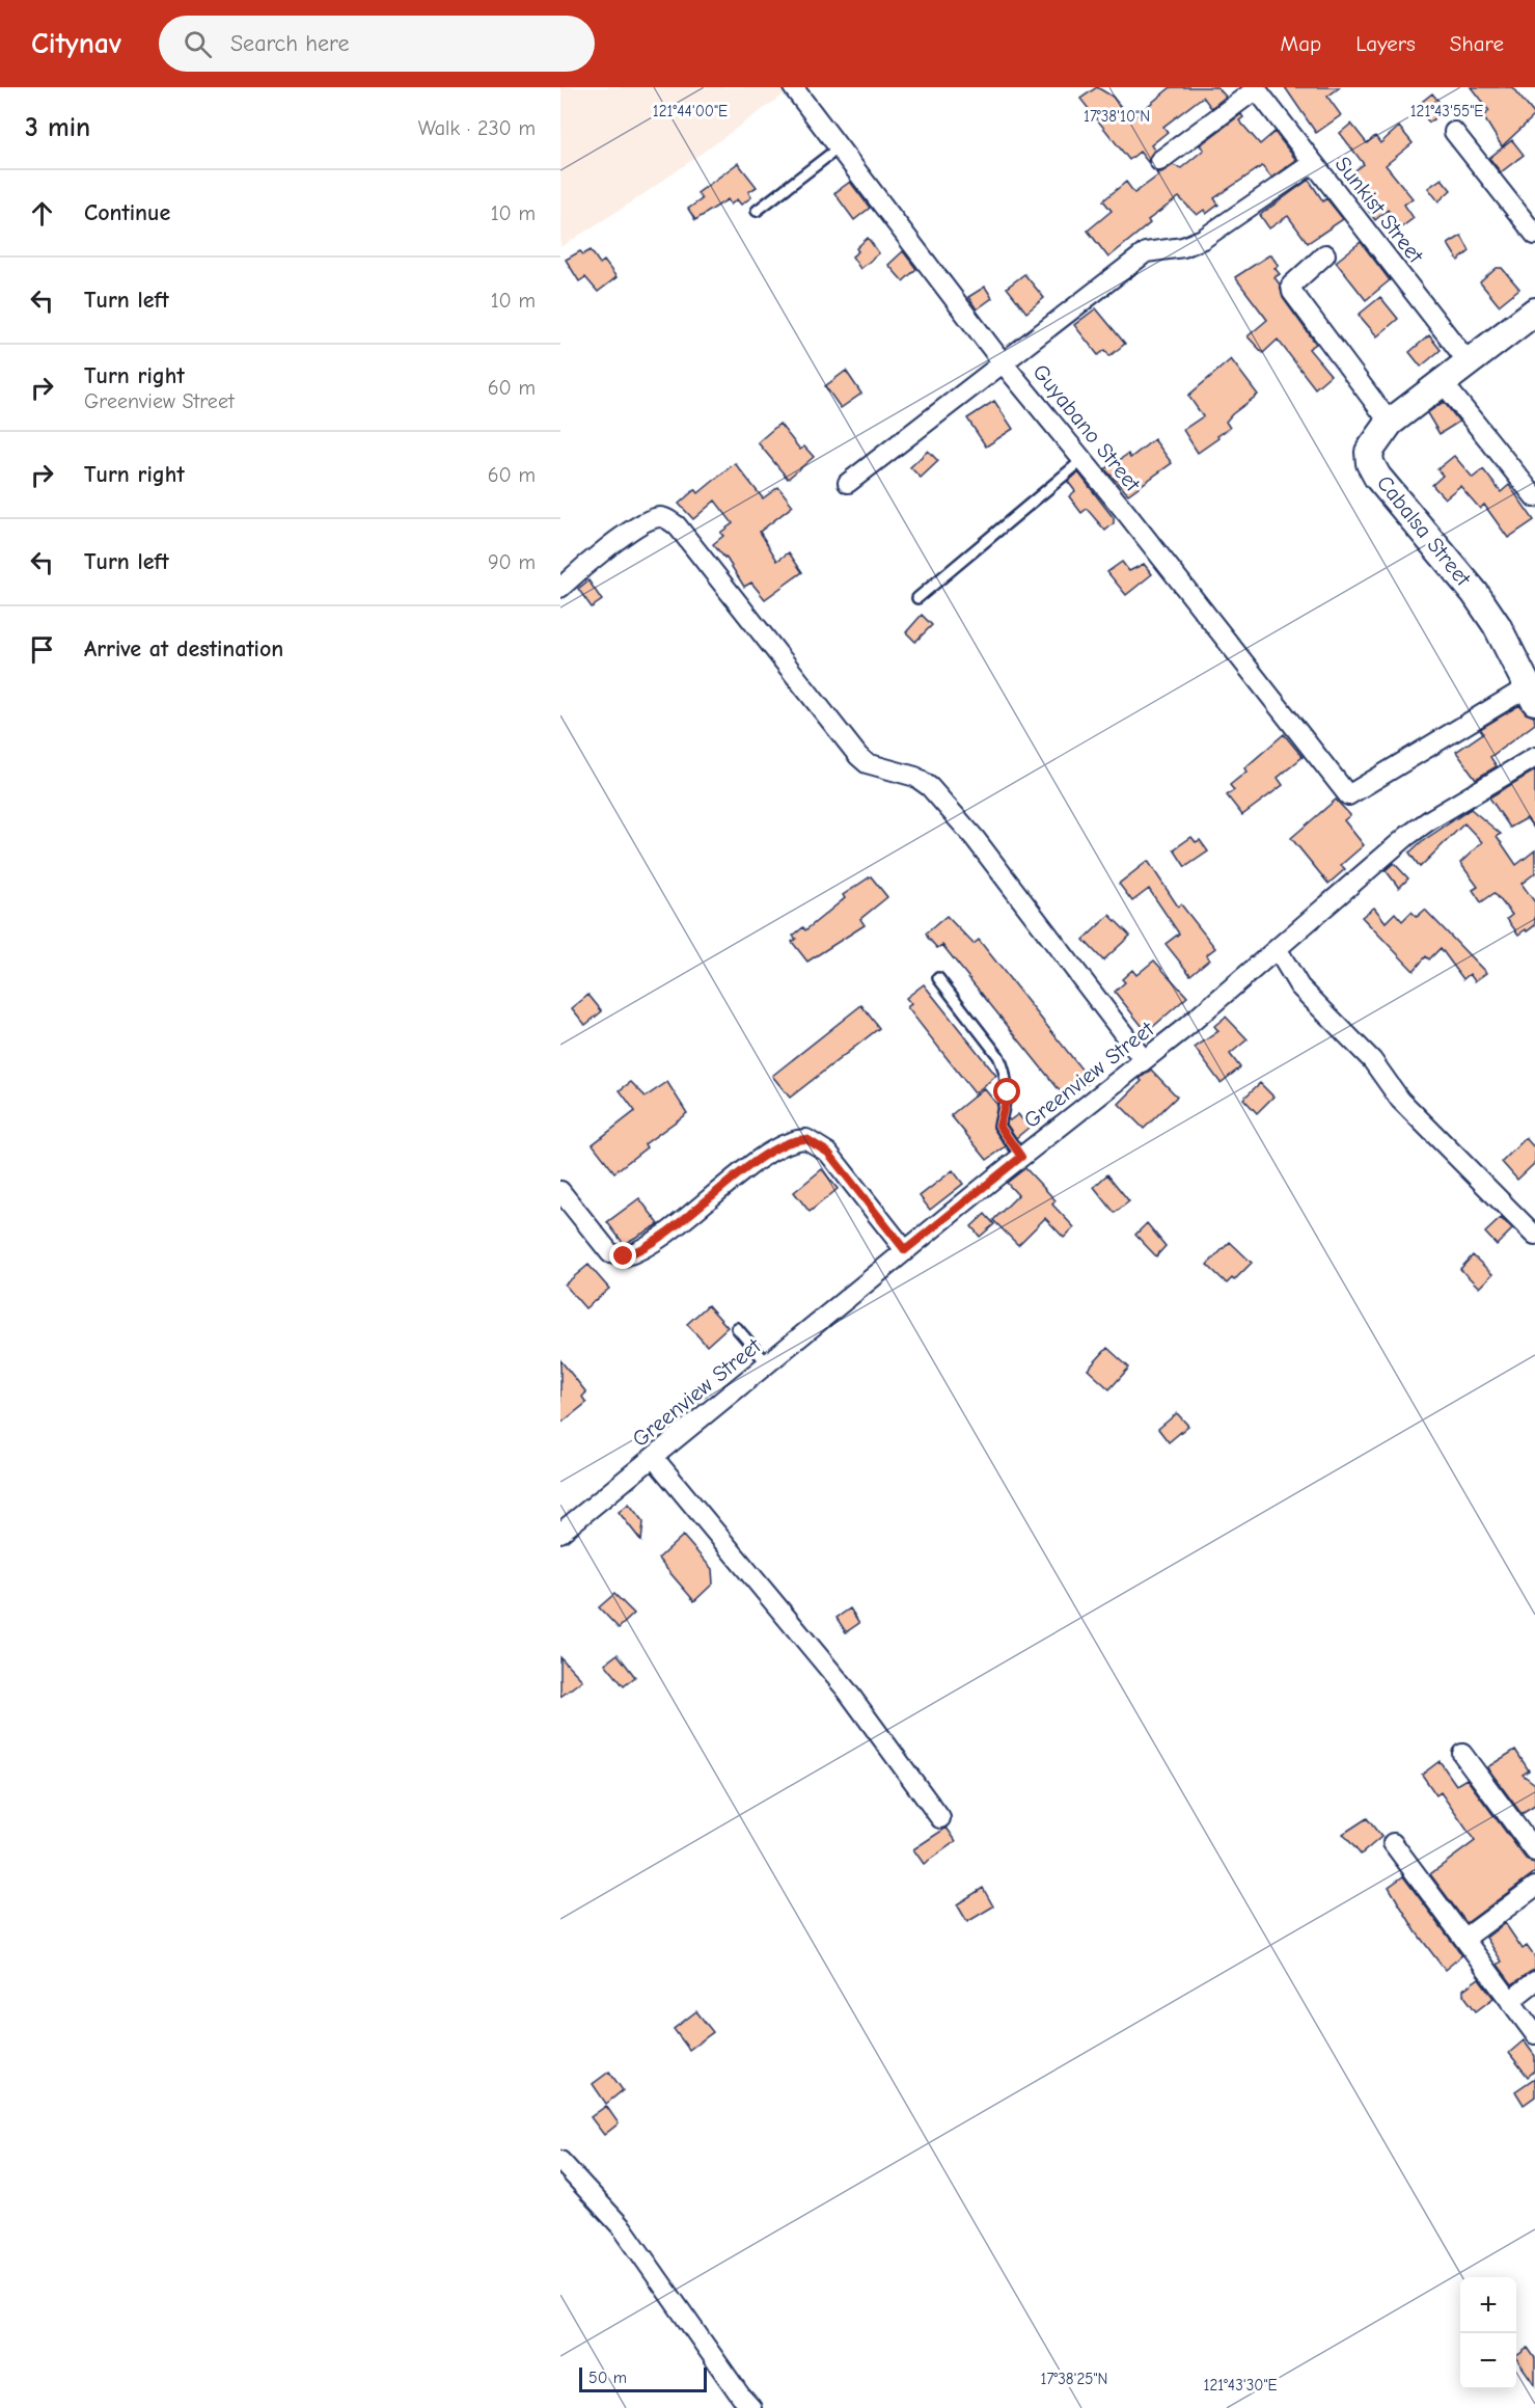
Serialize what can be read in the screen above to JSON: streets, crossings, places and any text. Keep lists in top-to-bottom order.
{
  "streets": {
    "street": [
      "Sunkist Street",
      "Guyabano Street",
      "Cabalsa Street",
      "Greenview Street"
    ]
  },
  "crossings": [
    ["Sunkist Street", "Cabalsa Street"],
    ["Guyabano Street", "Cabalsa Street"]
  ],
  "scale_bar": "50 m",
  "page": {
    "header": "Citynav",
    "search": "Search here",
    "nav": ["Map", "Layers", "Share"],
    "heading": ["3 min", "Walk · 230 m"],
    "list": [
      ["Continue", "10 m"],
      ["Turn left", "10 m"],
      ["Turn right", "Greenview Street", "60 m"],
      ["Turn right", "60 m"],
      ["Turn left", "90 m"],
      "Arrive at destination"
    ],
    "map_buttons": ["+", "−"],
    "scale": "50 m"
  },
  "coordinates": [
    "121°44'00\"E",
    "121°43'55\"E",
    "17°38'10\"N",
    "17°38'25\"N",
    "121°43'30\"E"
  ]
}
